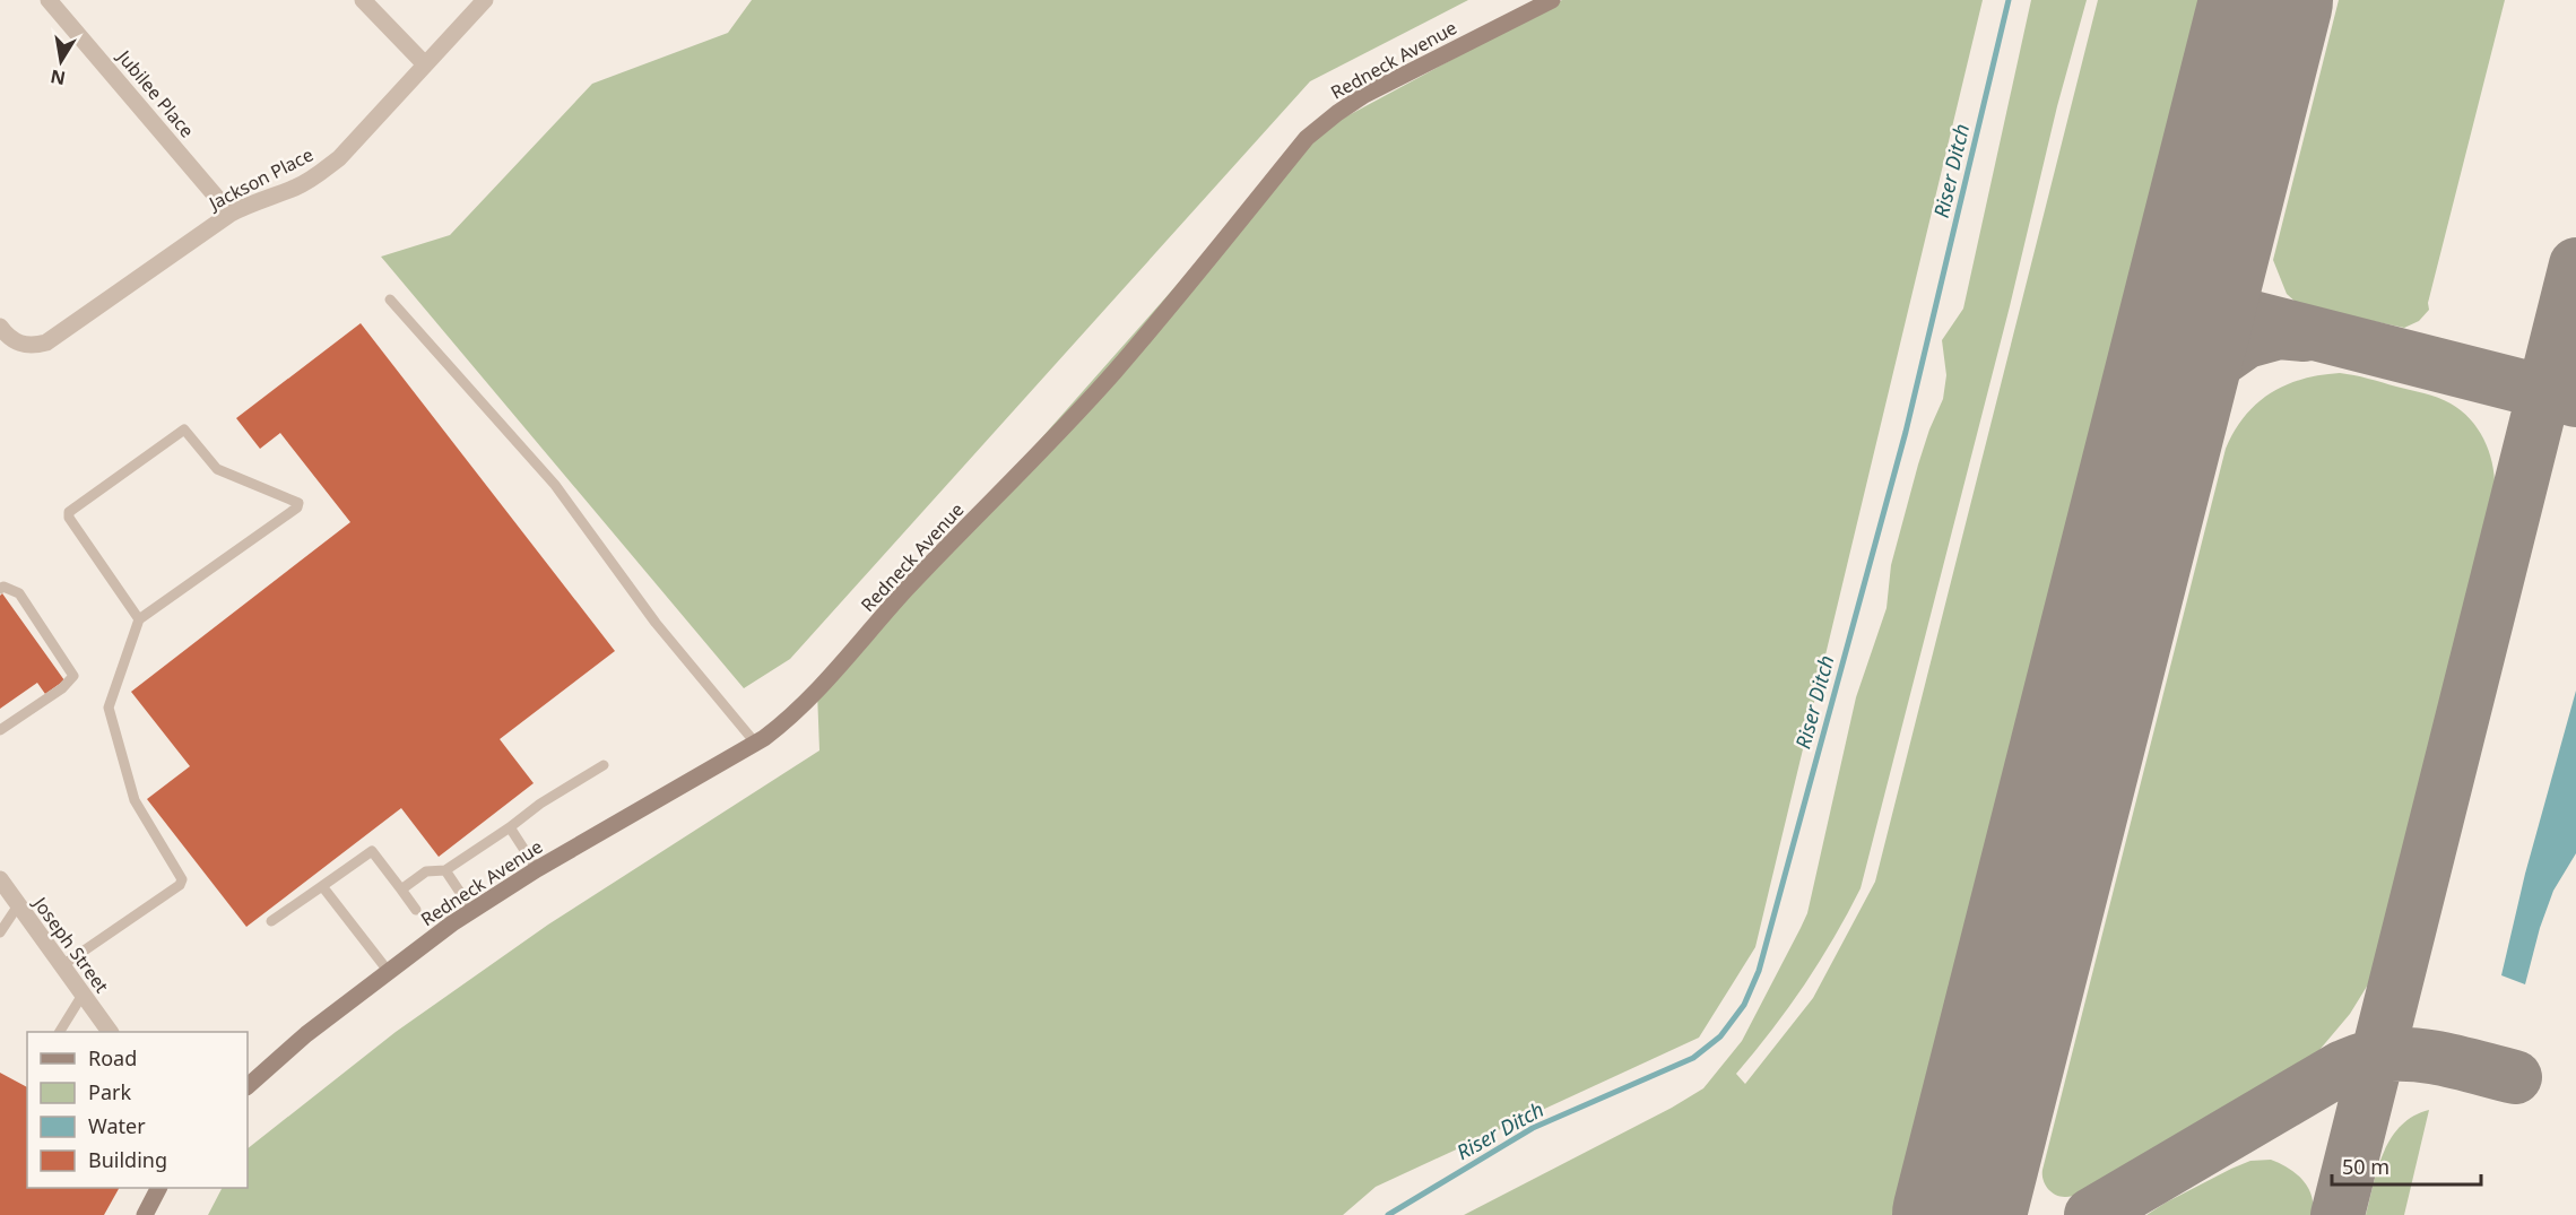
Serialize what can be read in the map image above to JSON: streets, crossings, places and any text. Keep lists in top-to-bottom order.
{
  "streets": {
    "street": [
      "Redneck Avenue",
      "Jubilee Place",
      "Jackson Place",
      "Joseph Street"
    ]
  },
  "crossings": [
    ["Jubilee Place", "Jackson Place"]
  ],
  "water": ["Riser Ditch"],
  "legend": [
    "Road",
    "Park",
    "Water",
    "Building"
  ],
  "scale_bar": "50 m",
  "north": "bottom"
}
